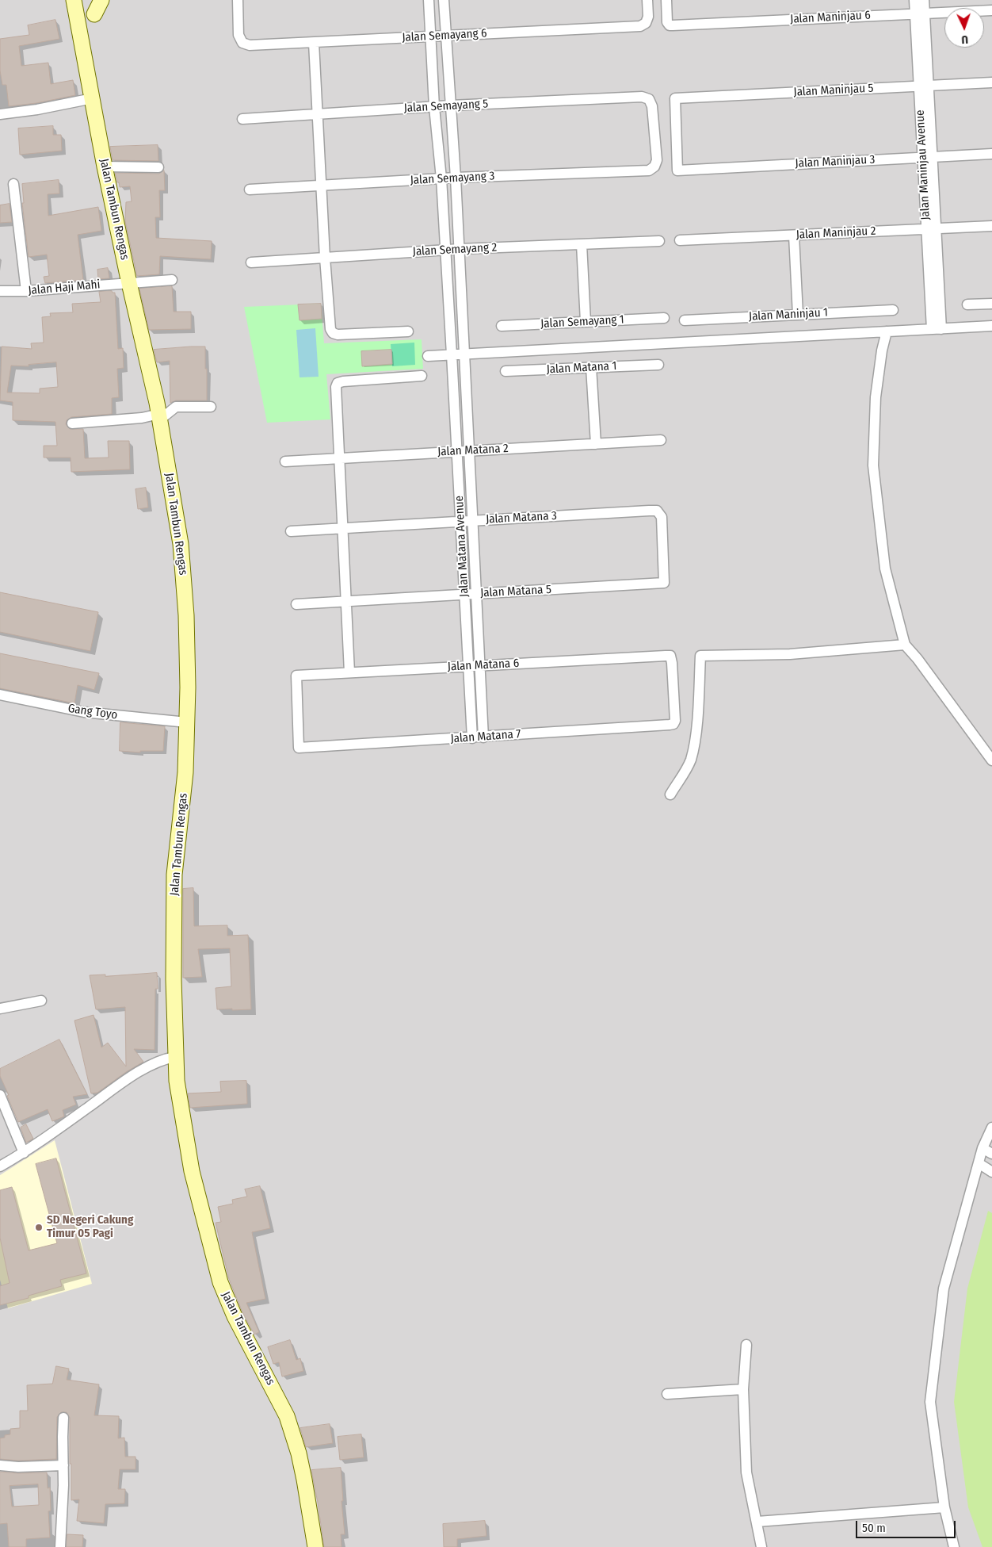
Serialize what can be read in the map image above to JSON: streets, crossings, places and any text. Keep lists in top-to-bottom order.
{
  "streets": {
    "street": [
      "Jalan Maninjau 6",
      "Jalan Semayang 6",
      "Jalan Maninjau 5",
      "Jalan Semayang 5",
      "Jalan Maninjau 3",
      "Jalan Maninjau Avenue",
      "Jalan Semayang 3",
      "Jalan Tambun Rengas",
      "Jalan Maninjau 2",
      "Jalan Semayang 2",
      "Jalan Haji Mahi",
      "Jalan Maninjau 1",
      "Jalan Semayang 1",
      "Jalan Matana 1",
      "Jalan Matana 2",
      "Jalan Matana 3",
      "Jalan Matana Avenue",
      "Jalan Matana 5",
      "Jalan Matana 6",
      "Gang Toyo",
      "Jalan Matana 7"
    ]
  },
  "crossings": [
    ["Jalan Maninjau 6", "Jalan Maninjau Avenue"],
    ["Jalan Semayang 6", "Jalan Matana Avenue"],
    ["Jalan Maninjau 5", "Jalan Maninjau 3"],
    ["Jalan Maninjau 5", "Jalan Maninjau Avenue"],
    ["Jalan Semayang 5", "Jalan Semayang 3"],
    ["Jalan Semayang 5", "Jalan Matana Avenue"],
    ["Jalan Maninjau 3", "Jalan Maninjau Avenue"],
    ["Jalan Maninjau Avenue", "Jalan Maninjau 2"],
    ["Jalan Semayang 3", "Jalan Matana Avenue"],
    ["Jalan Tambun Rengas", "Jalan Haji Mahi"],
    ["Jalan Tambun Rengas", "Gang Toyo"],
    ["Jalan Semayang 2", "Jalan Matana Avenue"],
    ["Jalan Matana 2", "Jalan Matana Avenue"],
    ["Jalan Matana 3", "Jalan Matana Avenue"],
    ["Jalan Matana 3", "Jalan Matana 5"],
    ["Jalan Matana Avenue", "Jalan Matana 5"],
    ["Jalan Matana Avenue", "Jalan Matana 6"],
    ["Jalan Matana Avenue", "Jalan Matana 7"],
    ["Jalan Matana 6", "Jalan Matana 7"]
  ],
  "places": ["SD Negeri Cakung Timur 05 Pagi"],
  "scale_bar": "50 m",
  "north": "bottom"
}
